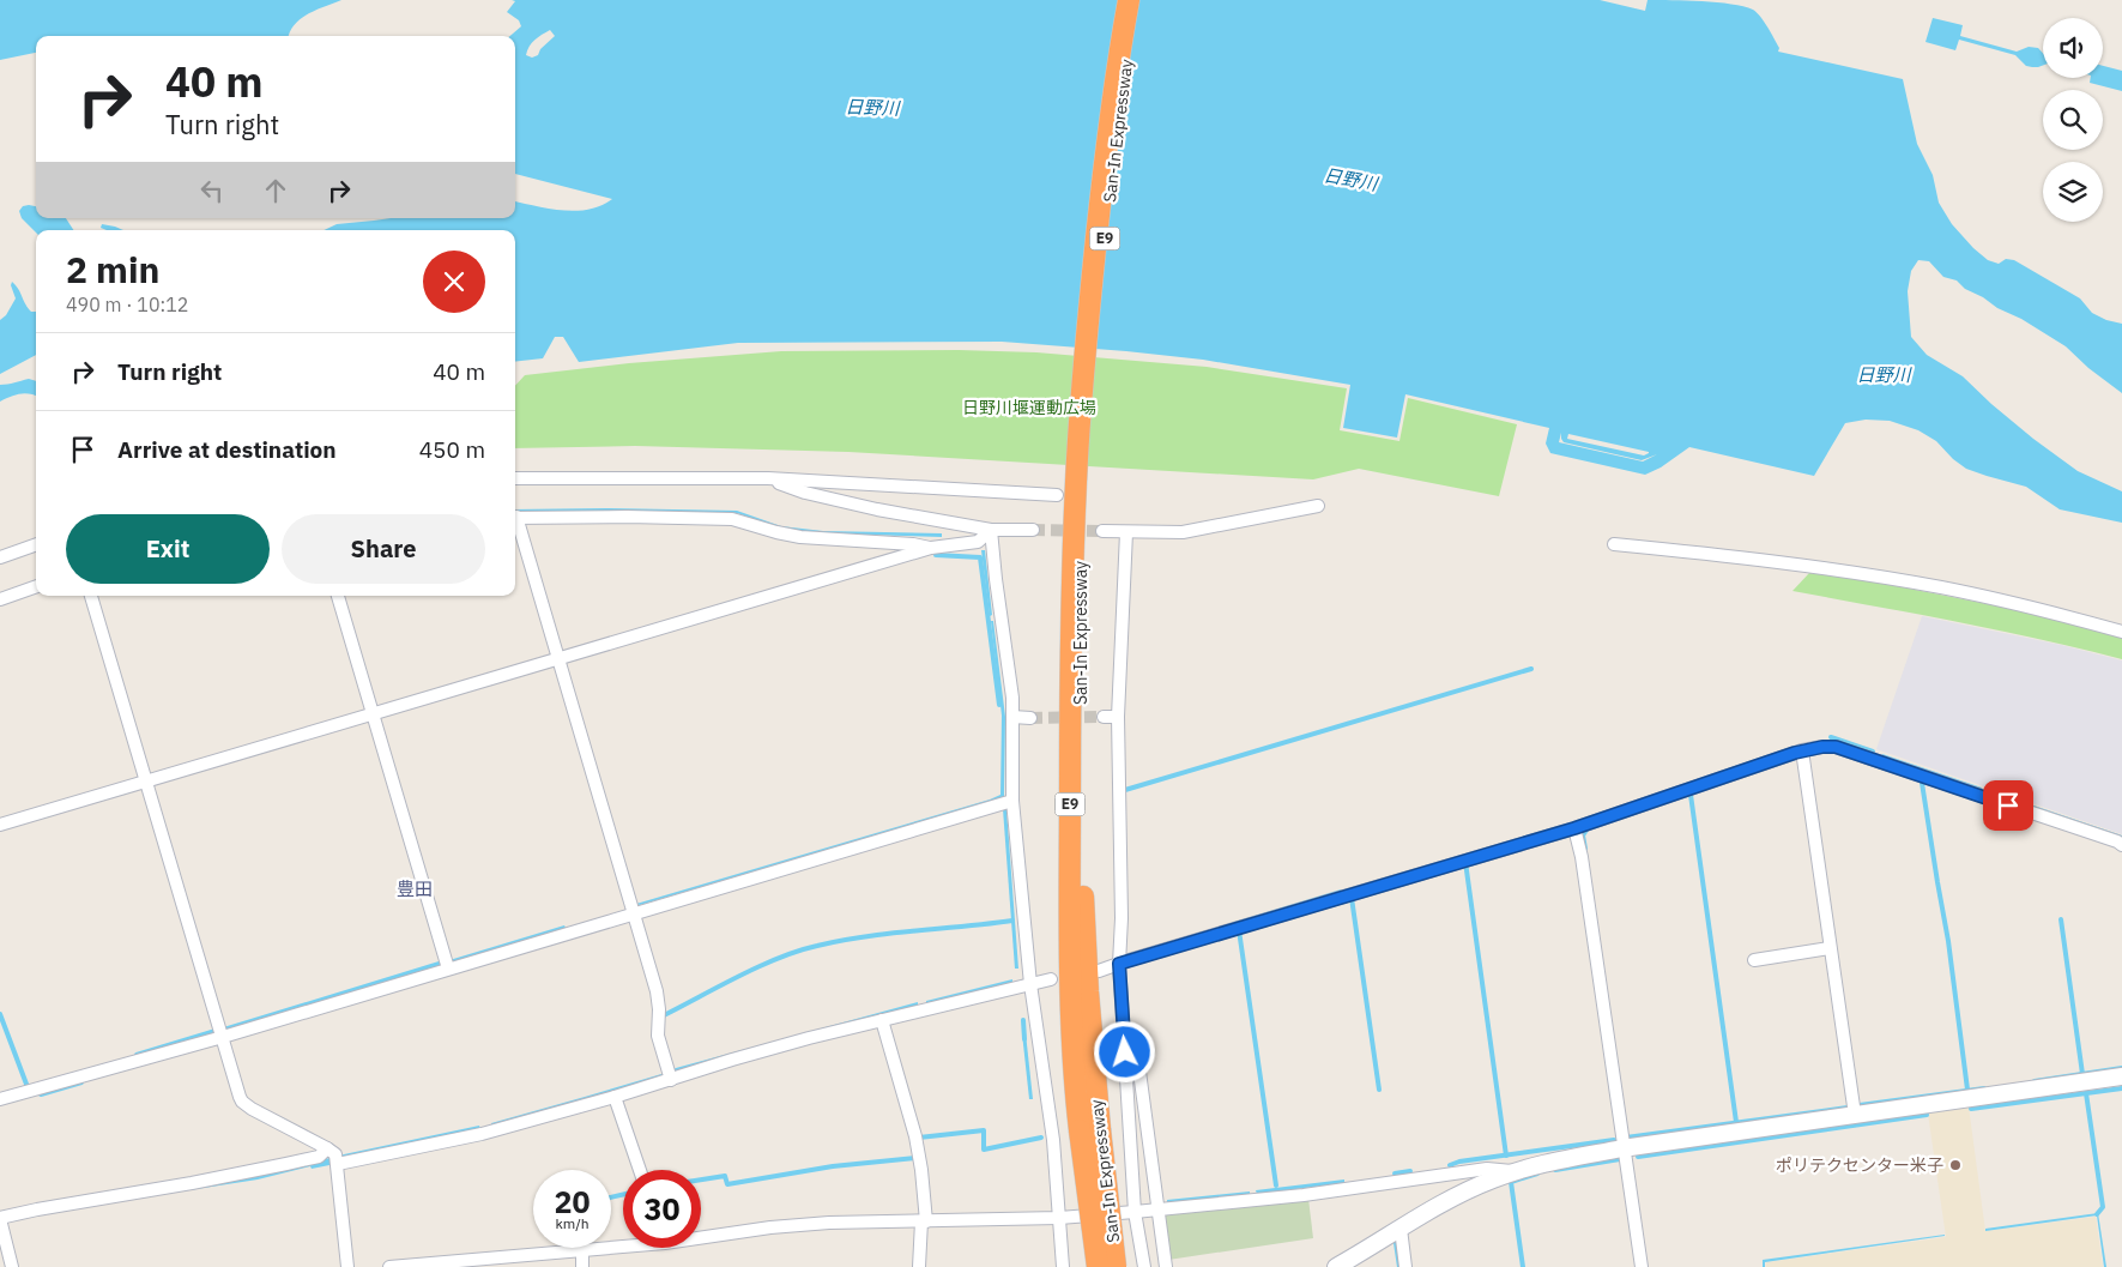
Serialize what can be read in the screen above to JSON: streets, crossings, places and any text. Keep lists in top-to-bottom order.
{
  "streets": {
    "highway": ["San-In Expressway", "E9"]
  },
  "districts": ["豊田"],
  "water": ["日野川"],
  "parks": ["日野川堰運動広場"],
  "places": ["ポリテクセンター米子"],
  "page": {
    "turn": ["40 m", "Turn right"],
    "heading": ["2 min", "490 m · 10:12"],
    "list": [
      {
        "name": "Turn right",
        "value": "40 m"
      },
      {
        "name": "Arrive at destination",
        "value": "450 m"
      }
    ],
    "buttons": ["Exit", "Share"],
    "speed": "20 km/h",
    "limit": "30"
  }
}
